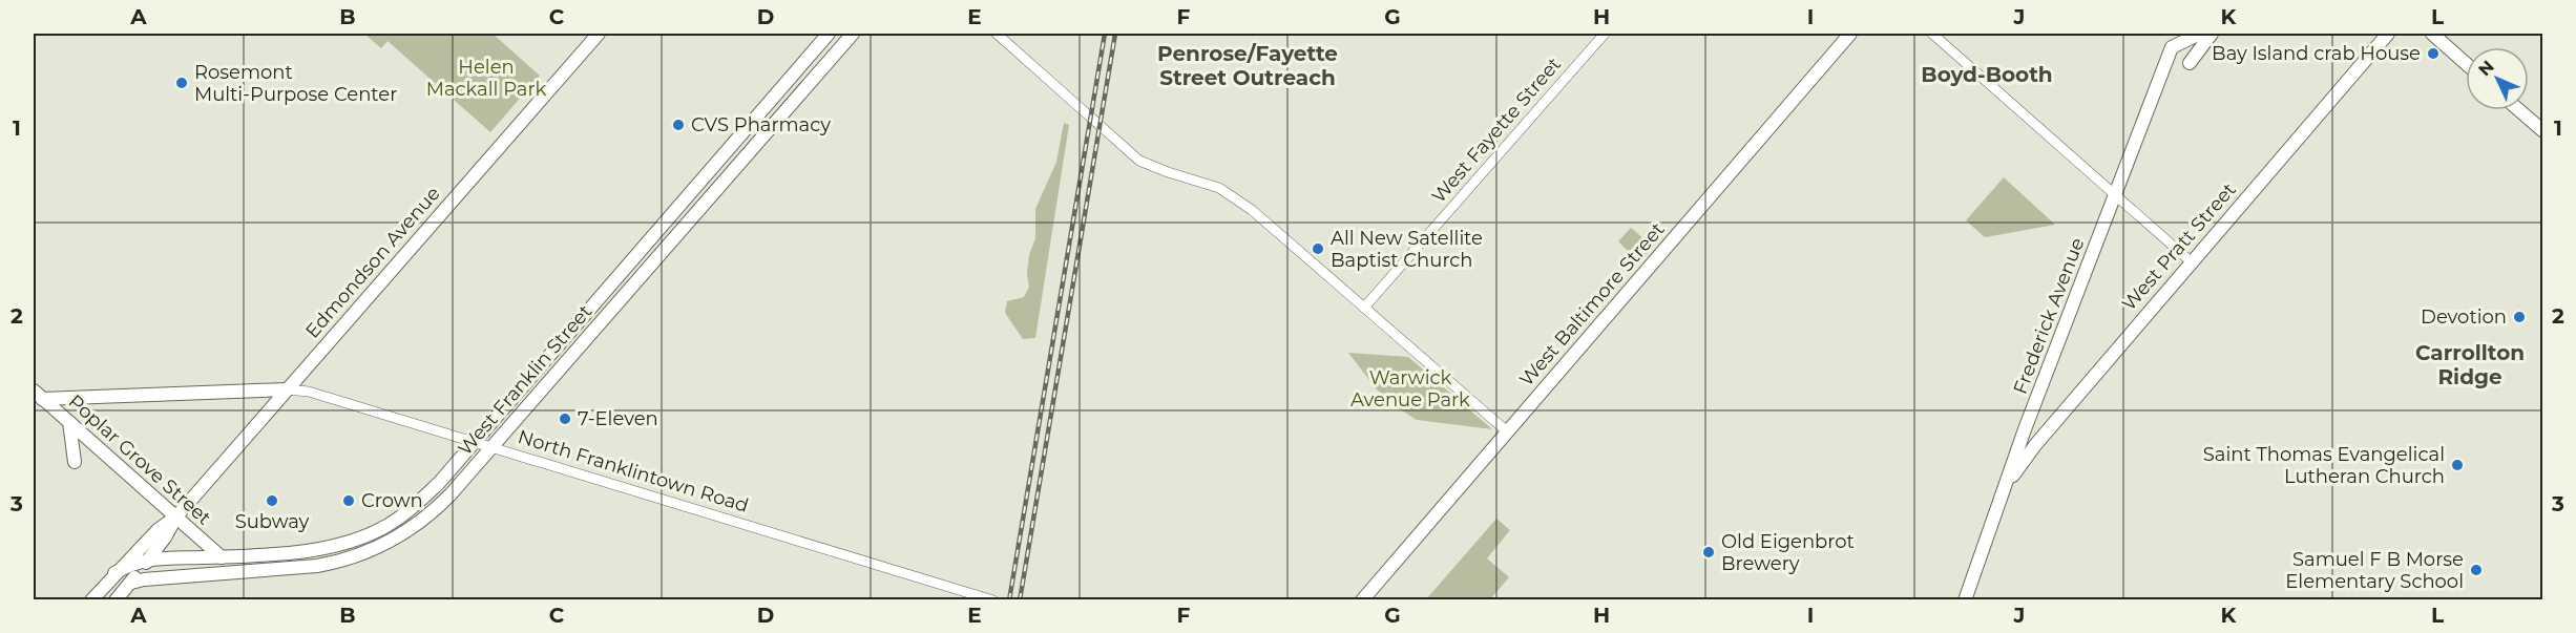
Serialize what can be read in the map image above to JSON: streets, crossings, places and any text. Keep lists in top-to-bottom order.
{
  "streets": {
    "main road": [
      "West Pratt Street",
      "Edmondson Avenue",
      "West Baltimore Street",
      "Frederick Avenue",
      "West Franklin Street",
      "Poplar Grove Street",
      "North Franklintown Road"
    ],
    "street": ["West Fayette Street"]
  },
  "crossings": [
    ["West Pratt Street", "Frederick Avenue"],
    ["Edmondson Avenue", "West Franklin Street"],
    ["Edmondson Avenue", "Poplar Grove Street"],
    ["Edmondson Avenue", "North Franklintown Road"],
    ["West Franklin Street", "Poplar Grove Street"],
    ["West Franklin Street", "North Franklintown Road"],
    ["Poplar Grove Street", "North Franklintown Road"]
  ],
  "districts": ["Penrose/Fayette Street Outreach", "Boyd-Booth", "Carrollton Ridge"],
  "parks": ["Helen Mackall Park", "Warwick Avenue Park"],
  "places": [
    "Bay Island crab House",
    "Rosemont Multi-Purpose Center",
    "CVS Pharmacy",
    "All New Satellite Baptist Church",
    "Devotion",
    "7-Eleven",
    "Saint Thomas Evangelical Lutheran Church",
    "Subway",
    "Crown",
    "Old Eigenbrot Brewery",
    "Samuel F B Morse Elementary School"
  ],
  "north": "top left",
  "grid": {
    "columns": [
      "A",
      "B",
      "C",
      "D",
      "E",
      "F",
      "G",
      "H",
      "I",
      "J",
      "K",
      "L"
    ],
    "rows": ["1", "2", "3"]
  }
}
